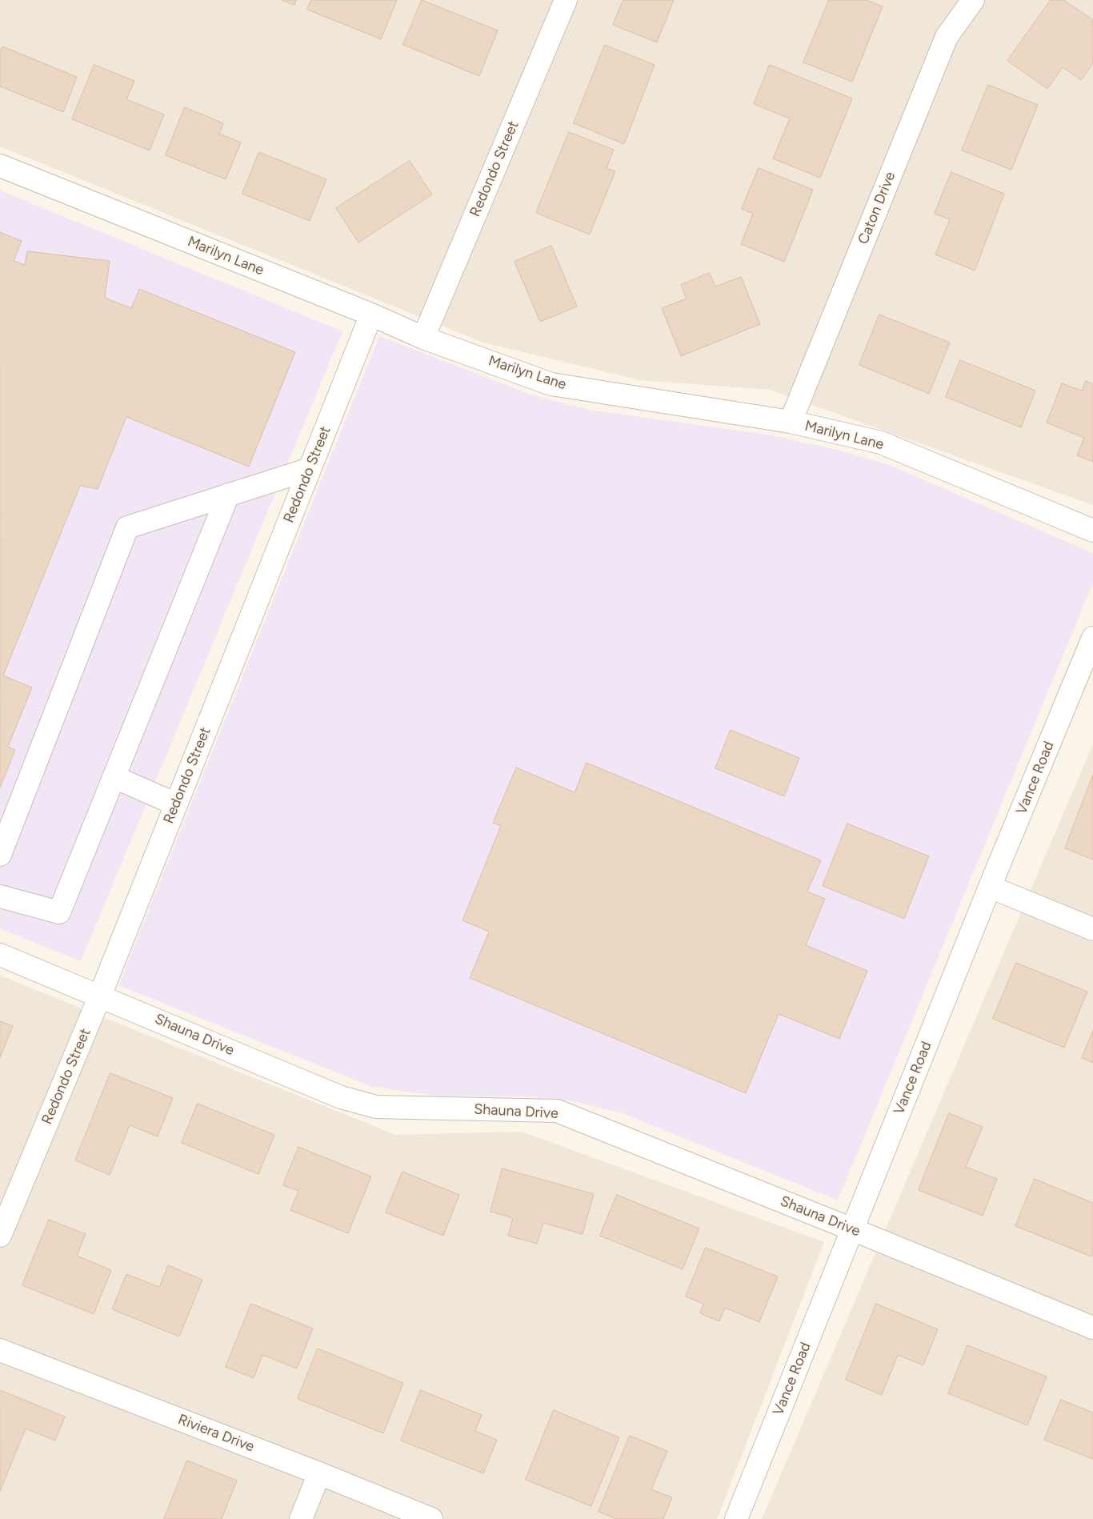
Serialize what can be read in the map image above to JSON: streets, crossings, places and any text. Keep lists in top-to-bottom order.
{
  "streets": {
    "street": [
      "Redondo Street",
      "Caton Drive",
      "Marilyn Lane",
      "Vance Road",
      "Shauna Drive",
      "Riviera Drive"
    ]
  },
  "crossings": [
    ["Redondo Street", "Marilyn Lane"],
    ["Redondo Street", "Shauna Drive"],
    ["Caton Drive", "Marilyn Lane"],
    ["Vance Road", "Shauna Drive"]
  ]
}
